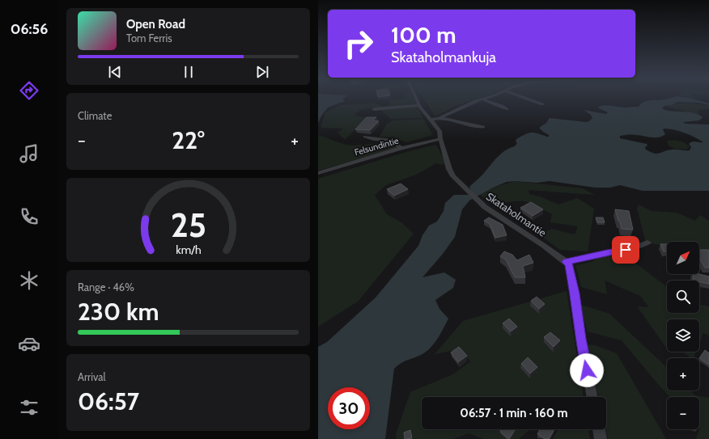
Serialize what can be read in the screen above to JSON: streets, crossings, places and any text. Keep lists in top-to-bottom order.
{
  "streets": {
    "street": ["Felsundintie", "Skataholmantie"]
  },
  "crossings": [
    ["Felsundintie", "Skataholmantie"]
  ],
  "north": "top right",
  "page": {
    "tabs": "06:56",
    "turn": ["100 m", "Skataholmankuja"],
    "song": ["Open Road", "Tom Ferris"],
    "tile": [
      "Climate",
      ["Range · 46%", "230 km"],
      ["Arrival", "06:57"]
    ],
    "heat": ["−", "22°", "+"],
    "map_buttons": ["+", "−"],
    "limit": "30",
    "trip": "06:57 · 1 min · 160 m",
    "gauge": ["25", "km/h"]
  }
}
